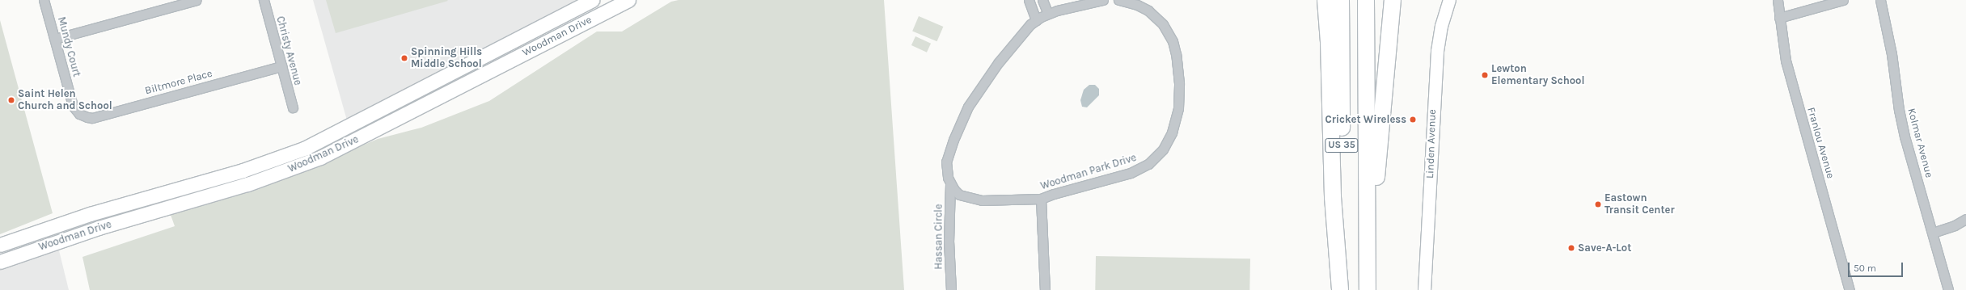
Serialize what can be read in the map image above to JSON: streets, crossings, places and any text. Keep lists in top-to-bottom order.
{
  "streets": {
    "highway": ["US 35"],
    "main road": ["Woodman Drive", "Linden Avenue"],
    "street": [
      "Mundy Court",
      "Christy Avenue",
      "Biltmore Place",
      "Franlou Avenue",
      "Kolmar Avenue",
      "Woodman Park Drive",
      "Hassan Circle"
    ]
  },
  "crossings": [
    ["Mundy Court", "Biltmore Place"],
    ["Christy Avenue", "Biltmore Place"],
    ["Woodman Park Drive", "Hassan Circle"]
  ],
  "places": [
    "Spinning Hills Middle School",
    "Lewton Elementary School",
    "Saint Helen Church and School",
    "Cricket Wireless",
    "Eastown Transit Center",
    "Save-A-Lot"
  ],
  "scale_bar": "50 m"
}
